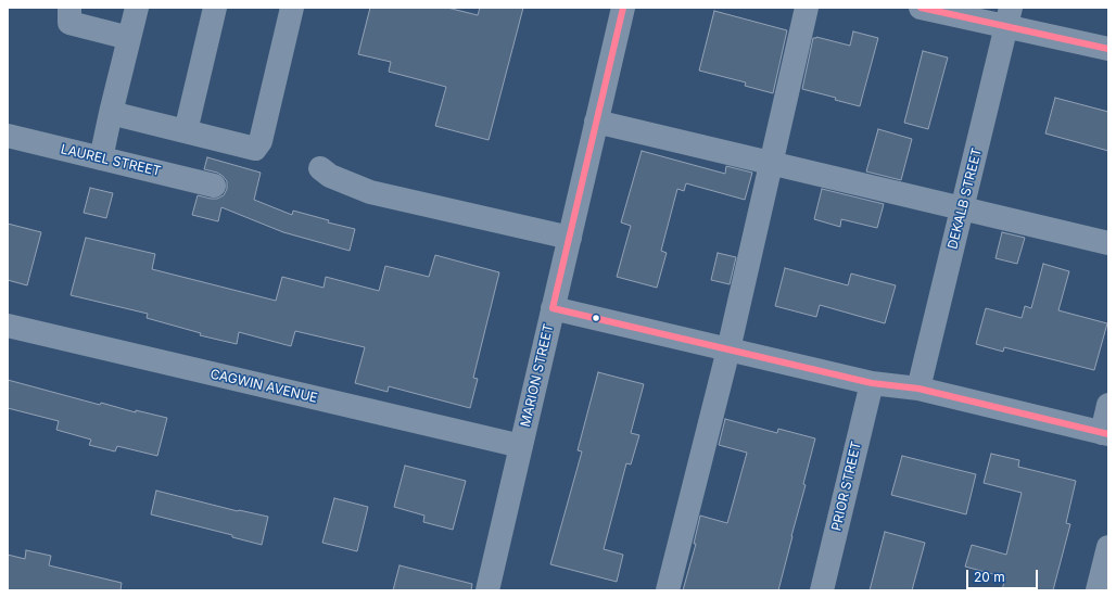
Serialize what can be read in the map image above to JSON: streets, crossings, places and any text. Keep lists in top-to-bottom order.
{
  "streets": {
    "street": [
      "LAUREL STREET",
      "DEKALB STREET",
      "MARION STREET",
      "CAGWIN AVENUE",
      "PRIOR STREET"
    ]
  },
  "crossings": [
    ["MARION STREET", "CAGWIN AVENUE"]
  ],
  "scale_bar": "20 m"
}
